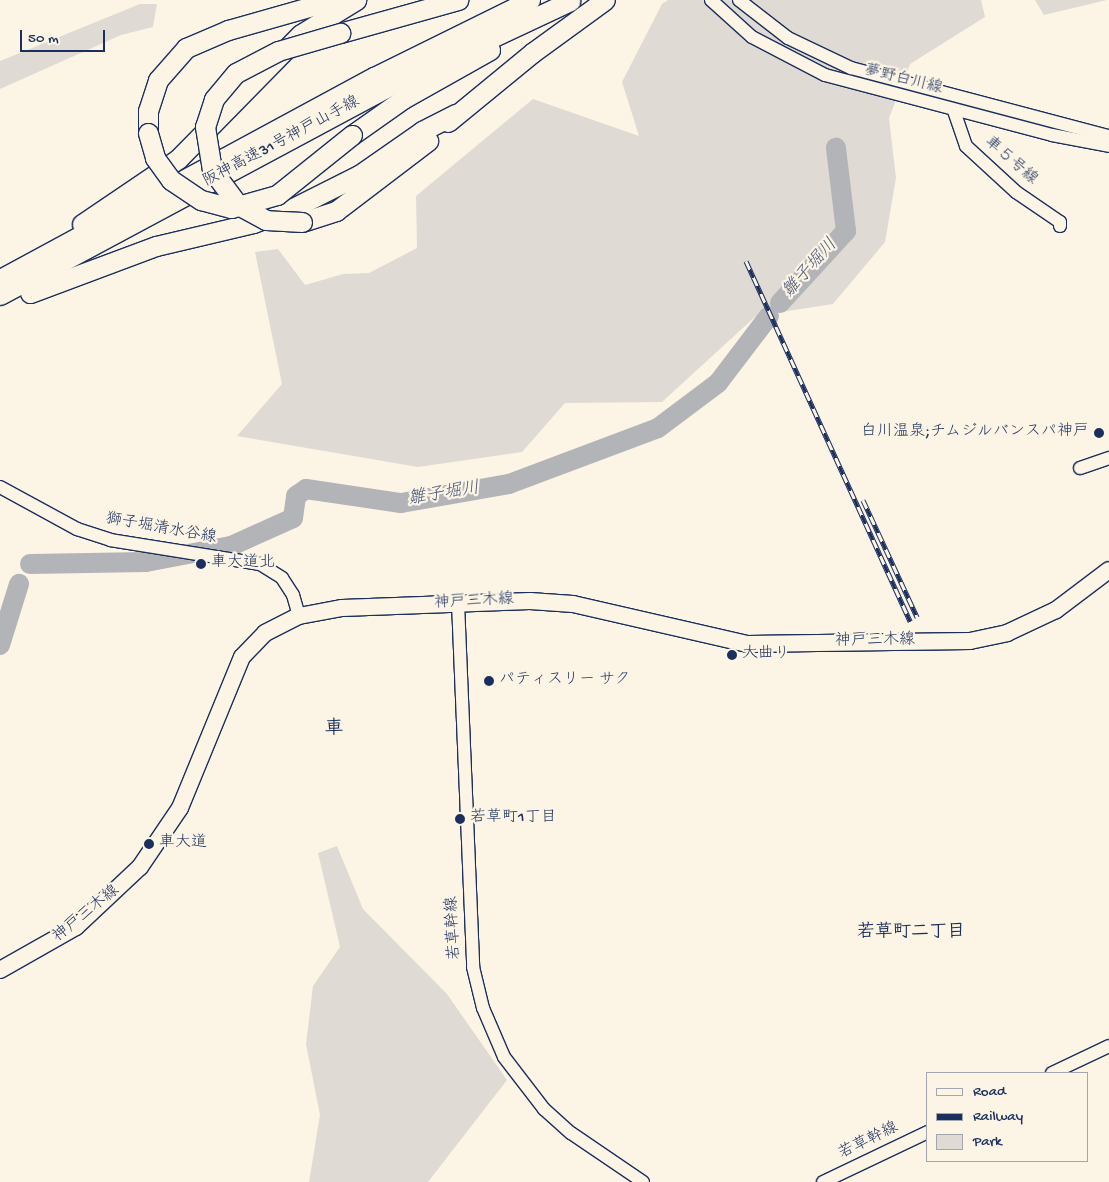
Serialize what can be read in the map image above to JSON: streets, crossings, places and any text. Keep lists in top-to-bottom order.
{
  "streets": {
    "highway": ["阪神高速31号神戸山手線"],
    "main road": ["神戸三木線"],
    "street": [
      "夢野白川線",
      "車５号線",
      "獅子堀清水谷線",
      "若草幹線"
    ]
  },
  "crossings": [
    ["夢野白川線", "車５号線"],
    ["獅子堀清水谷線", "神戸三木線"],
    ["神戸三木線", "若草幹線"]
  ],
  "districts": ["車", "若草町二丁目"],
  "water": ["雛子堀川"],
  "places": [
    "白川温泉;チムジルバンスパ神戸",
    "車大道北",
    "大曲り",
    "パティスリー サク",
    "若草町1丁目",
    "車大道"
  ],
  "legend": ["Road", "Railway", "Park"],
  "scale_bar": "50 m"
}
